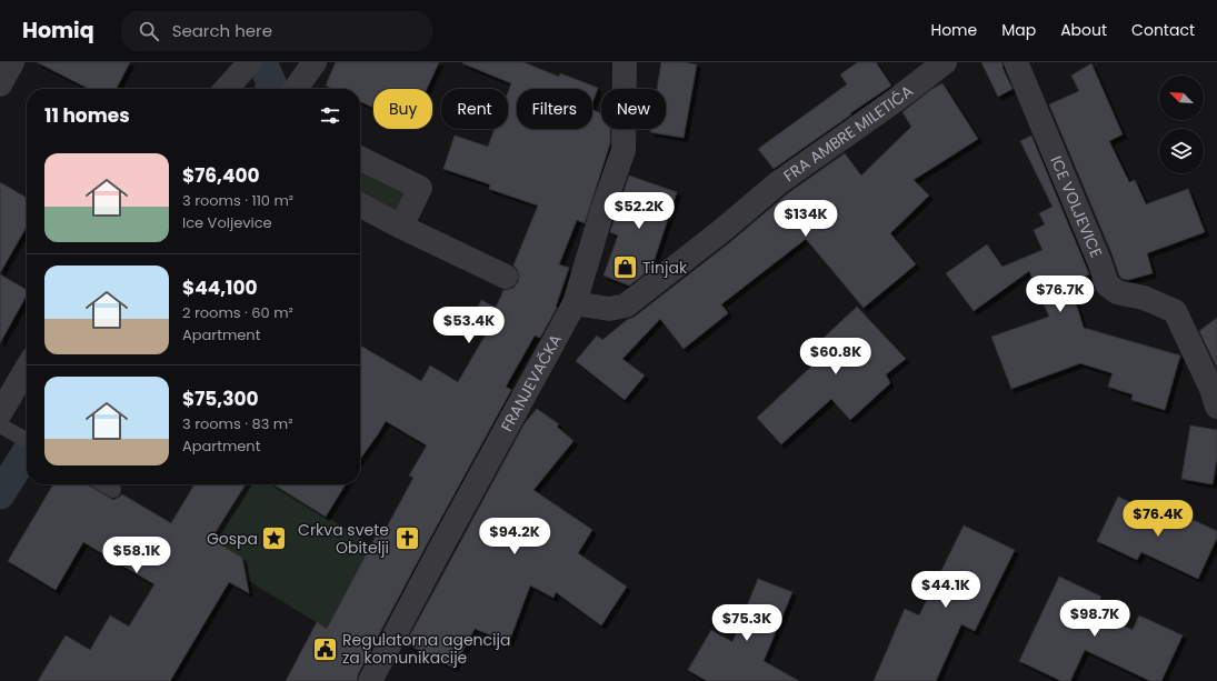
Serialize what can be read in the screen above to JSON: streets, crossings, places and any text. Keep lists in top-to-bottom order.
{
  "streets": {
    "street": ["FRA AMBRE MILETIĆA", "ICE VOLJEVICE", "FRANJEVAČKA"]
  },
  "crossings": [
    ["FRA AMBRE MILETIĆA", "FRANJEVAČKA"]
  ],
  "places": {
    "shop": ["Tinjak"],
    "place": ["Gospa"],
    "church": ["Crkva svete Obitelji"],
    "public building": ["Regulatorna agencija za komunikacije"]
  },
  "north": "top left",
  "page": {
    "header": "Homiq",
    "search": "Search here",
    "nav": [
      "Home",
      "Map",
      "About",
      "Contact"
    ],
    "chip": [
      "Buy",
      "Rent",
      "Filters",
      "New"
    ],
    "heading": "11 homes",
    "list": [
      {
        "name": "$76,400",
        "note": "3 rooms · 110 m² · Ice Voljevice"
      },
      {
        "name": "$44,100",
        "note": "2 rooms · 60 m² · Apartment"
      },
      {
        "name": "$75,300",
        "note": "3 rooms · 83 m² · Apartment"
      }
    ],
    "price": [
      "$52.2K",
      "$134K",
      "$76.7K",
      "$53.4K",
      "$60.8K",
      "$76.4K",
      "$94.2K",
      "$58.1K",
      "$44.1K",
      "$98.7K",
      "$75.3K"
    ]
  }
}
